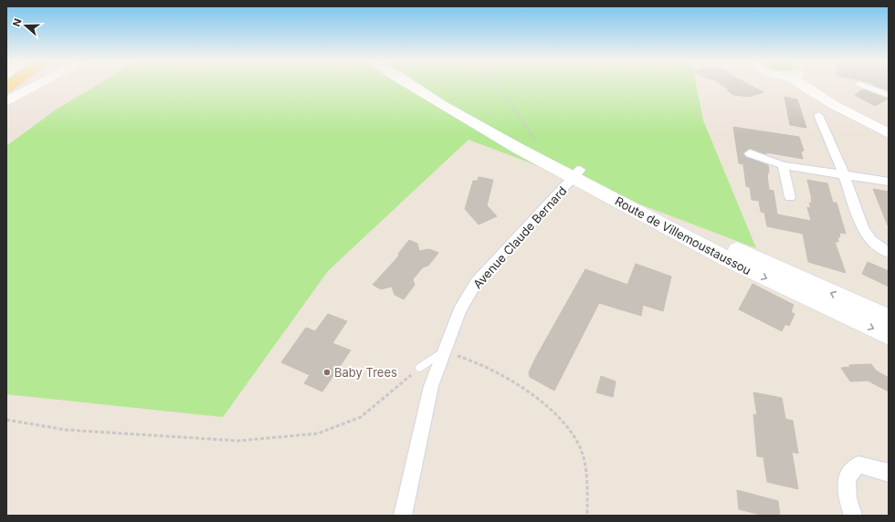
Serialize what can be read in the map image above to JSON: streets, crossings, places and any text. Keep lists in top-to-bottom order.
{
  "streets": {
    "street": ["Route de Villemoustaussou", "Avenue Claude Bernard"]
  },
  "crossings": [
    ["Route de Villemoustaussou", "Avenue Claude Bernard"]
  ],
  "places": ["Baby Trees"],
  "north": "left"
}
